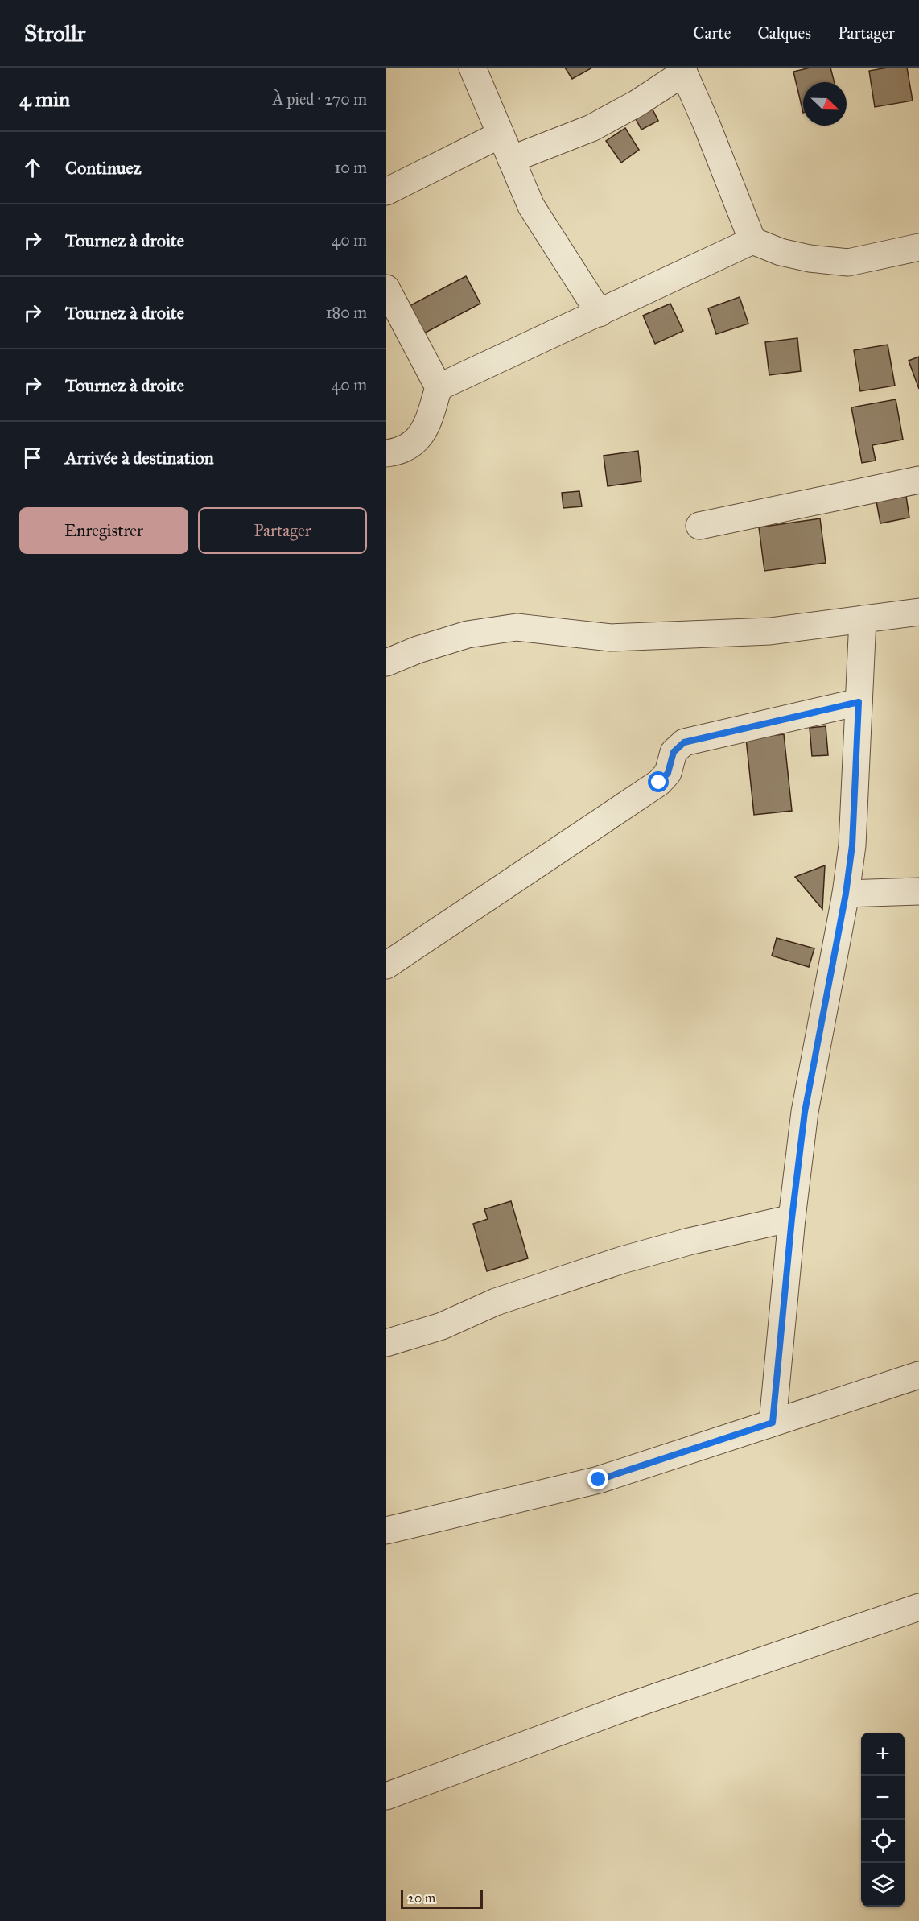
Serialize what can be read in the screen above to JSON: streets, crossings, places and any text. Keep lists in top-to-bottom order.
{
  "scale_bar": "20 m",
  "north": "bottom right",
  "page": {
    "header": "Strollr",
    "nav": ["Carte", "Calques", "Partager"],
    "heading": ["4 min", "À pied · 270 m"],
    "list": [
      ["Continuez", "10 m"],
      ["Tournez à droite", "40 m"],
      ["Tournez à droite", "180 m"],
      ["Tournez à droite", "40 m"],
      "Arrivée à destination"
    ],
    "buttons": ["Enregistrer", "Partager"],
    "map_buttons": ["+", "−"],
    "scale": "20 m"
  }
}
